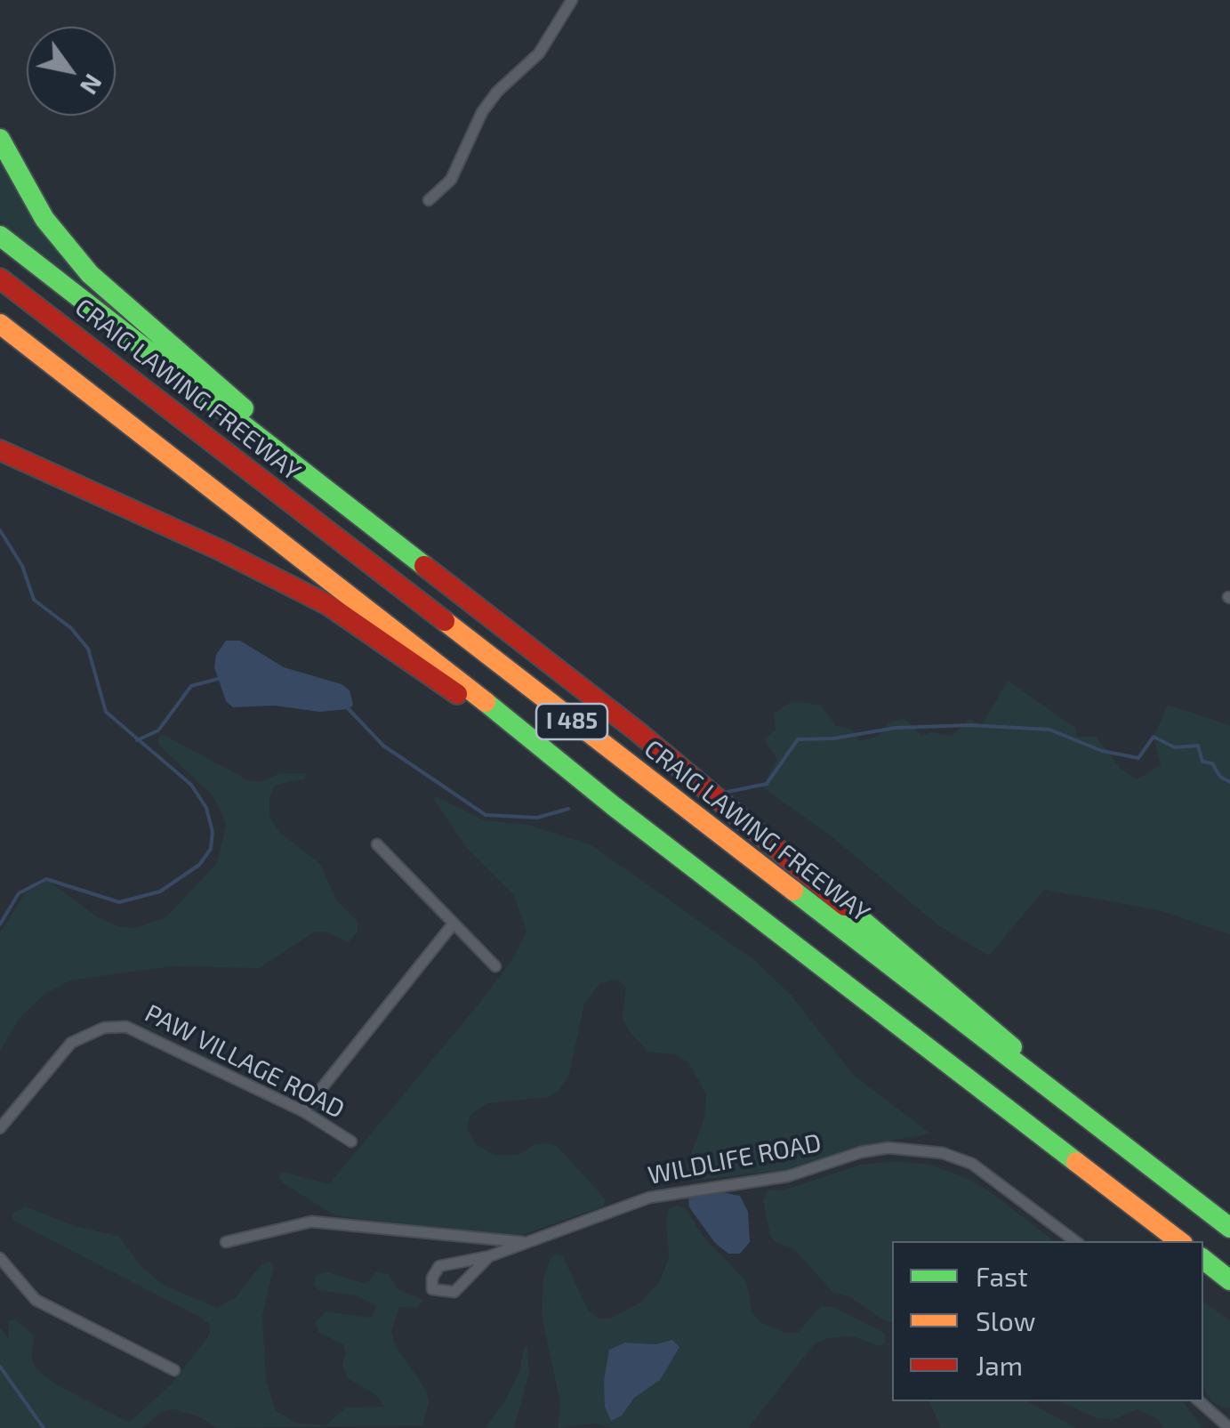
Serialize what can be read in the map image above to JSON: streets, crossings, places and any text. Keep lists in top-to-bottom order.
{
  "streets": {
    "highway": ["CRAIG LAWING FREEWAY", "I 485"],
    "street": ["PAW VILLAGE ROAD", "WILDLIFE ROAD"]
  },
  "legend": ["Fast", "Slow", "Jam"],
  "north": "bottom right"
}
